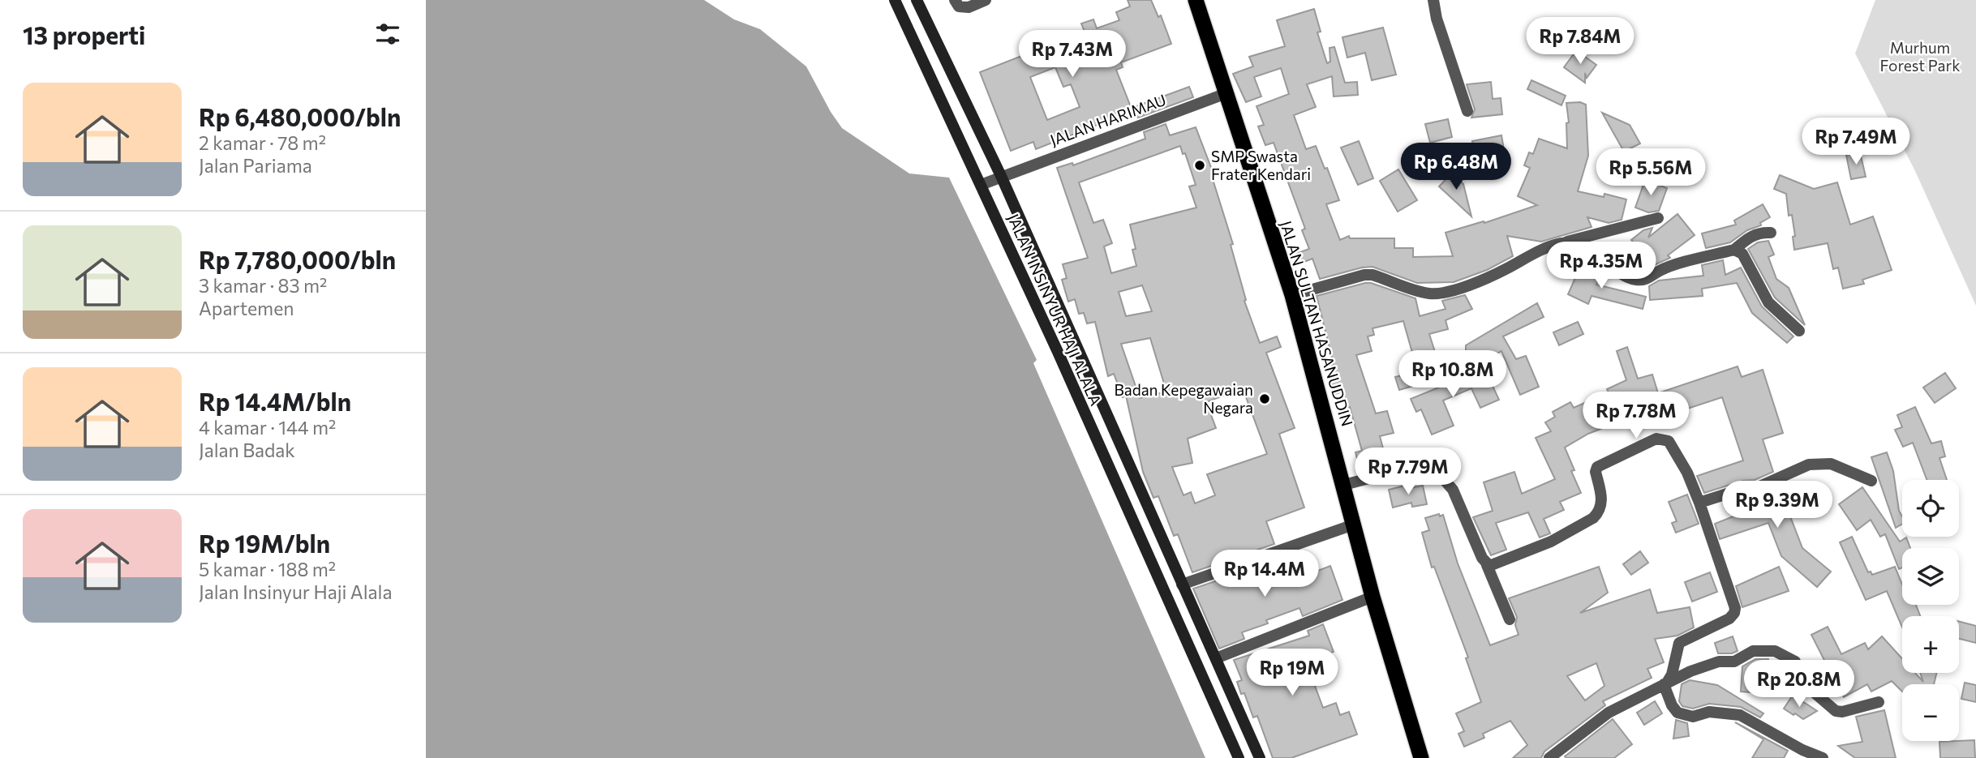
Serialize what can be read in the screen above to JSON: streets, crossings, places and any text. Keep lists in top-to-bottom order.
{
  "streets": {
    "highway": ["JALAN SULTAN HASANUDDIN"],
    "main road": ["JALAN INSINYUR HAJI ALALA"],
    "street": ["JALAN HARIMAU"]
  },
  "crossings": [
    ["JALAN HARIMAU", "JALAN INSINYUR HAJI ALALA"],
    ["JALAN HARIMAU", "JALAN SULTAN HASANUDDIN"]
  ],
  "parks": ["Murhum Forest Park"],
  "places": ["SMP Swasta Frater Kendari", "Badan Kepegawaian Negara"],
  "page": {
    "heading": "13 properti",
    "price": [
      "Rp 7.84M",
      "Rp 7.43M",
      "Rp 7.49M",
      "Rp 6.48M",
      "Rp 5.56M",
      "Rp 4.35M",
      "Rp 10.8M",
      "Rp 7.78M",
      "Rp 7.79M",
      "Rp 9.39M",
      "Rp 14.4M",
      "Rp 19M",
      "Rp 20.8M"
    ],
    "list": [
      {
        "name": "Rp 6,480,000/bln",
        "note": "2 kamar · 78 m² · Jalan Pariama"
      },
      {
        "name": "Rp 7,780,000/bln",
        "note": "3 kamar · 83 m² · Apartemen"
      },
      {
        "name": "Rp 14.4M/bln",
        "note": "4 kamar · 144 m² · Jalan Badak"
      },
      {
        "name": "Rp 19M/bln",
        "note": "5 kamar · 188 m² · Jalan Insinyur Haji Alala"
      }
    ],
    "map_buttons": ["+", "−"]
  }
}
